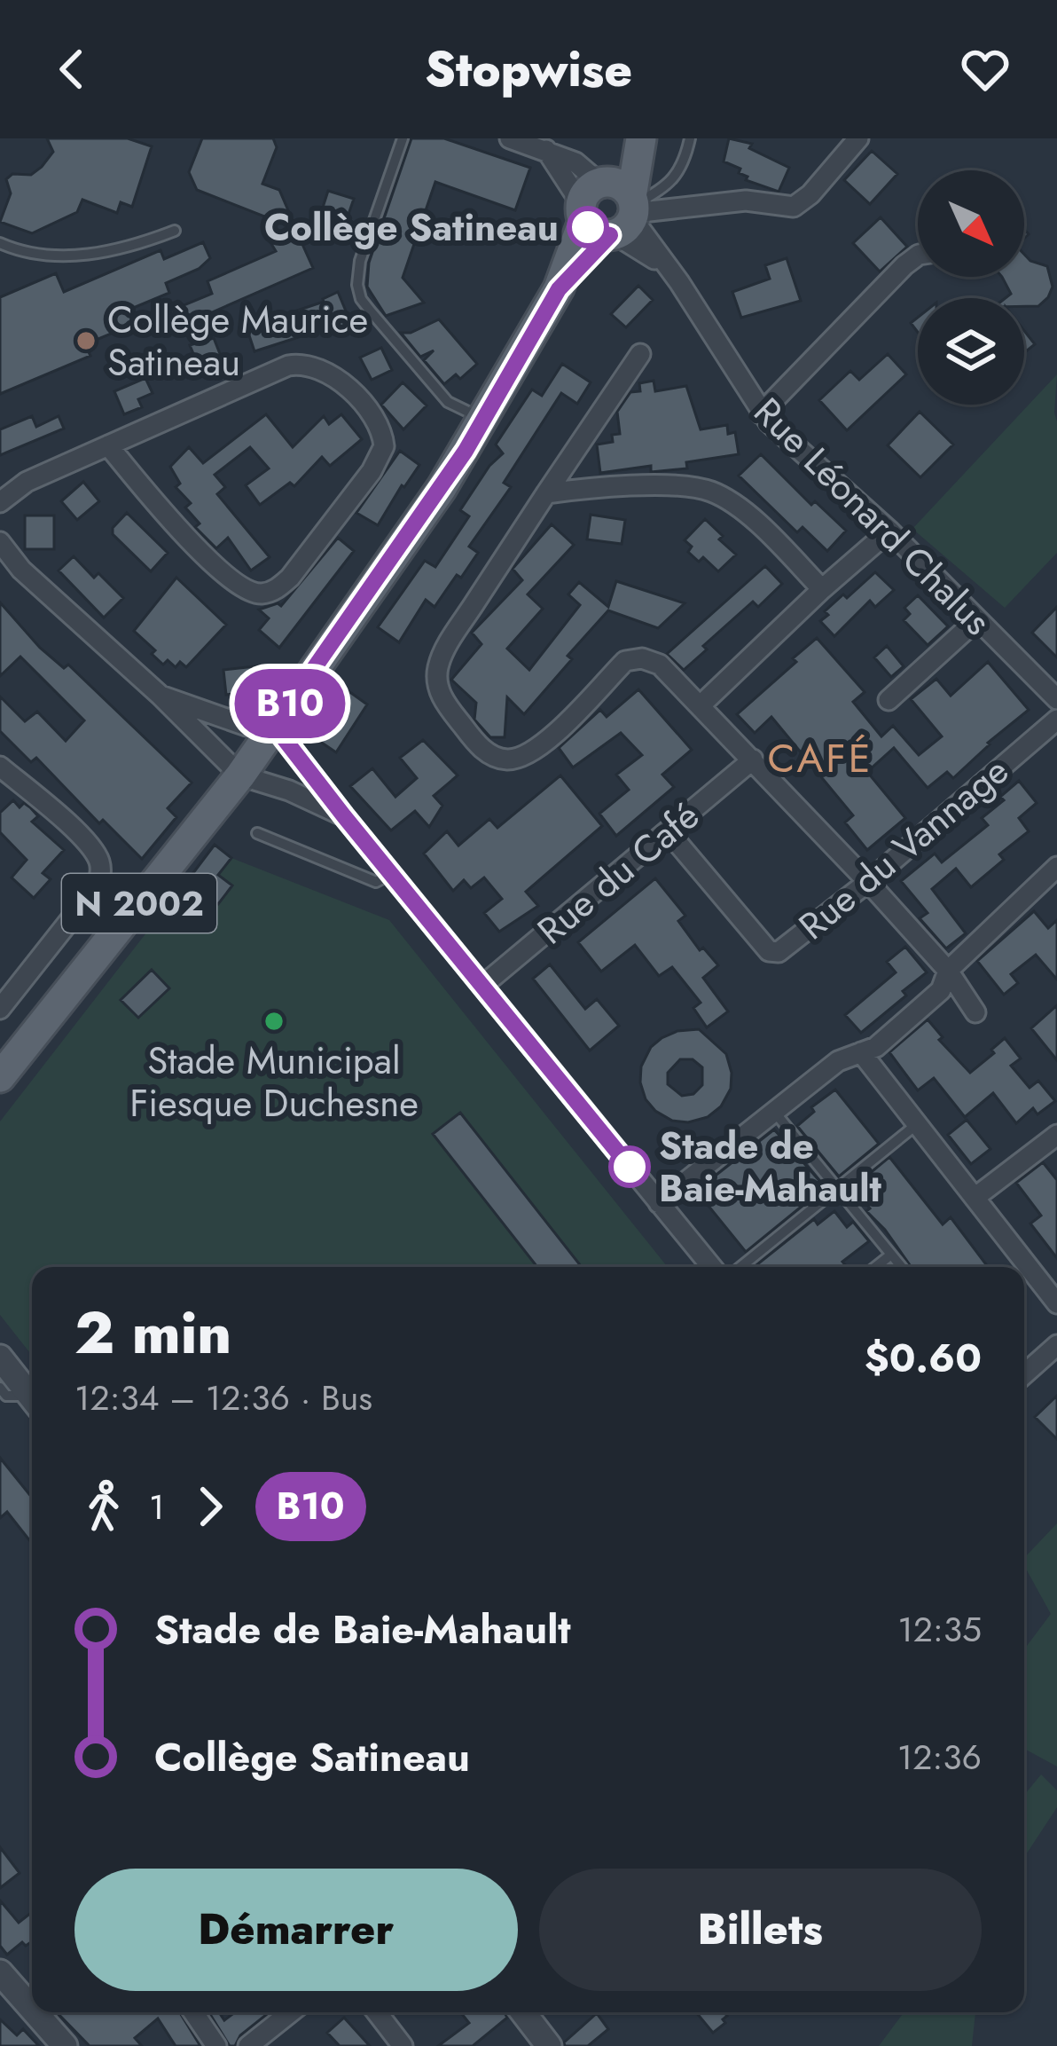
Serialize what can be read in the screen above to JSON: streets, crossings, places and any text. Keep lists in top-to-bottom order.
{
  "streets": {
    "main road": ["N 2002"],
    "street": ["Rue Léonard Chalus", "Rue du Vannage", "Rue du Café"]
  },
  "crossings": [
    ["Rue Léonard Chalus", "N 2002"],
    ["Rue du Vannage", "Rue du Café"]
  ],
  "districts": ["CAFÉ"],
  "places": [
    "Collège Satineau",
    "Collège Maurice Satineau",
    "Stade Municipal Fiesque Duchesne",
    "Stade de Baie-Mahault"
  ],
  "lines": ["bus line B10"],
  "north": "bottom right",
  "page": {
    "header": "Stopwise",
    "on_map": "B10",
    "heading": ["2 min", "12:34 – 12:36 · Bus", "$0.60"],
    "legs": ["1", "B10"],
    "list": [
      {
        "name": "Stade de Baie-Mahault",
        "value": "12:35"
      },
      {
        "name": "Collège Satineau",
        "value": "12:36"
      }
    ],
    "buttons": ["Démarrer", "Billets"]
  }
}
